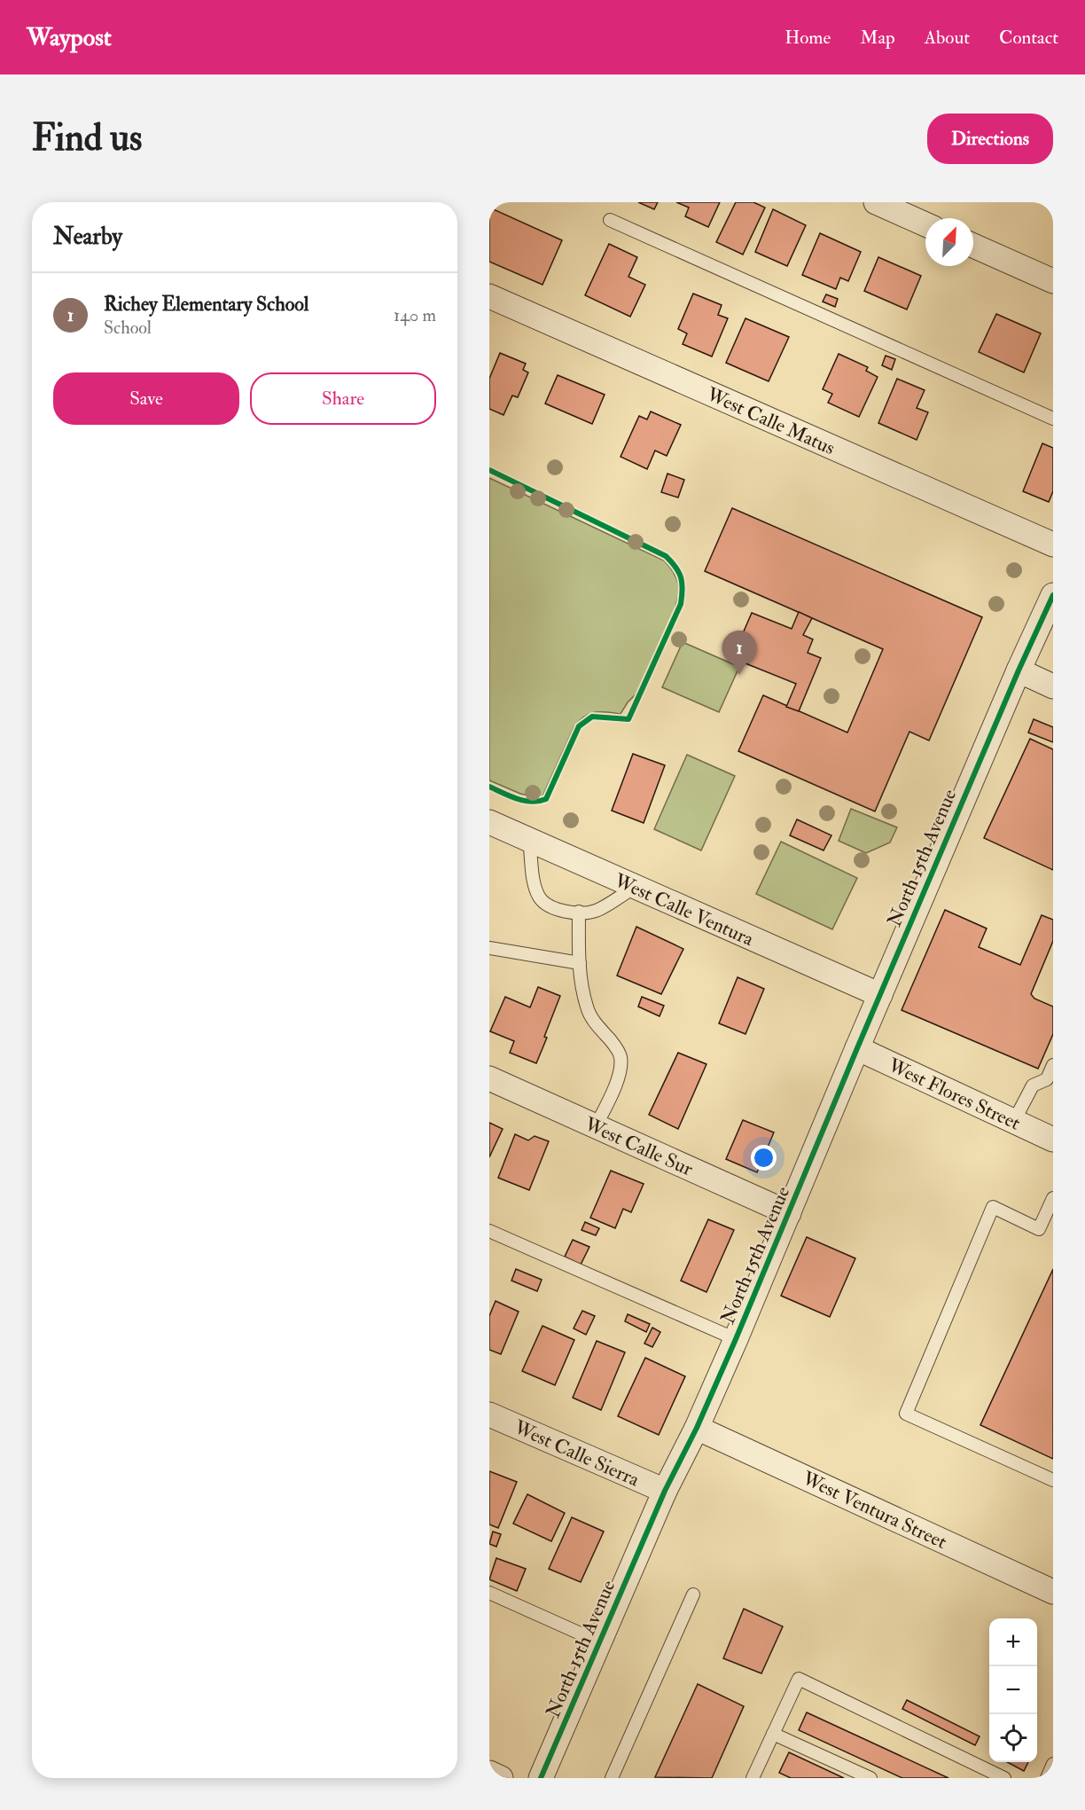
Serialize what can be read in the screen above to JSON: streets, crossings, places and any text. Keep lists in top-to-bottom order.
{
  "streets": {
    "street": [
      "West Calle Matus",
      "North 15th Avenue",
      "West Calle Ventura",
      "West Flores Street",
      "West Calle Sur",
      "West Calle Sierra",
      "West Ventura Street"
    ]
  },
  "crossings": [
    ["North 15th Avenue", "West Calle Ventura"],
    ["North 15th Avenue", "West Flores Street"],
    ["North 15th Avenue", "West Calle Sur"],
    ["North 15th Avenue", "West Calle Sierra"],
    ["North 15th Avenue", "West Ventura Street"]
  ],
  "north": "top right",
  "page": {
    "header": "Waypost",
    "nav": [
      "Home",
      "Map",
      "About",
      "Contact"
    ],
    "buttons": [
      "Directions",
      ["Save", "Share"]
    ],
    "title": "Find us",
    "heading": "Nearby",
    "list": [
      {
        "mark": "1",
        "name": "Richey Elementary School",
        "note": "School",
        "value": "140 m"
      }
    ],
    "pins": "1",
    "map_buttons": ["+", "−"]
  }
}
